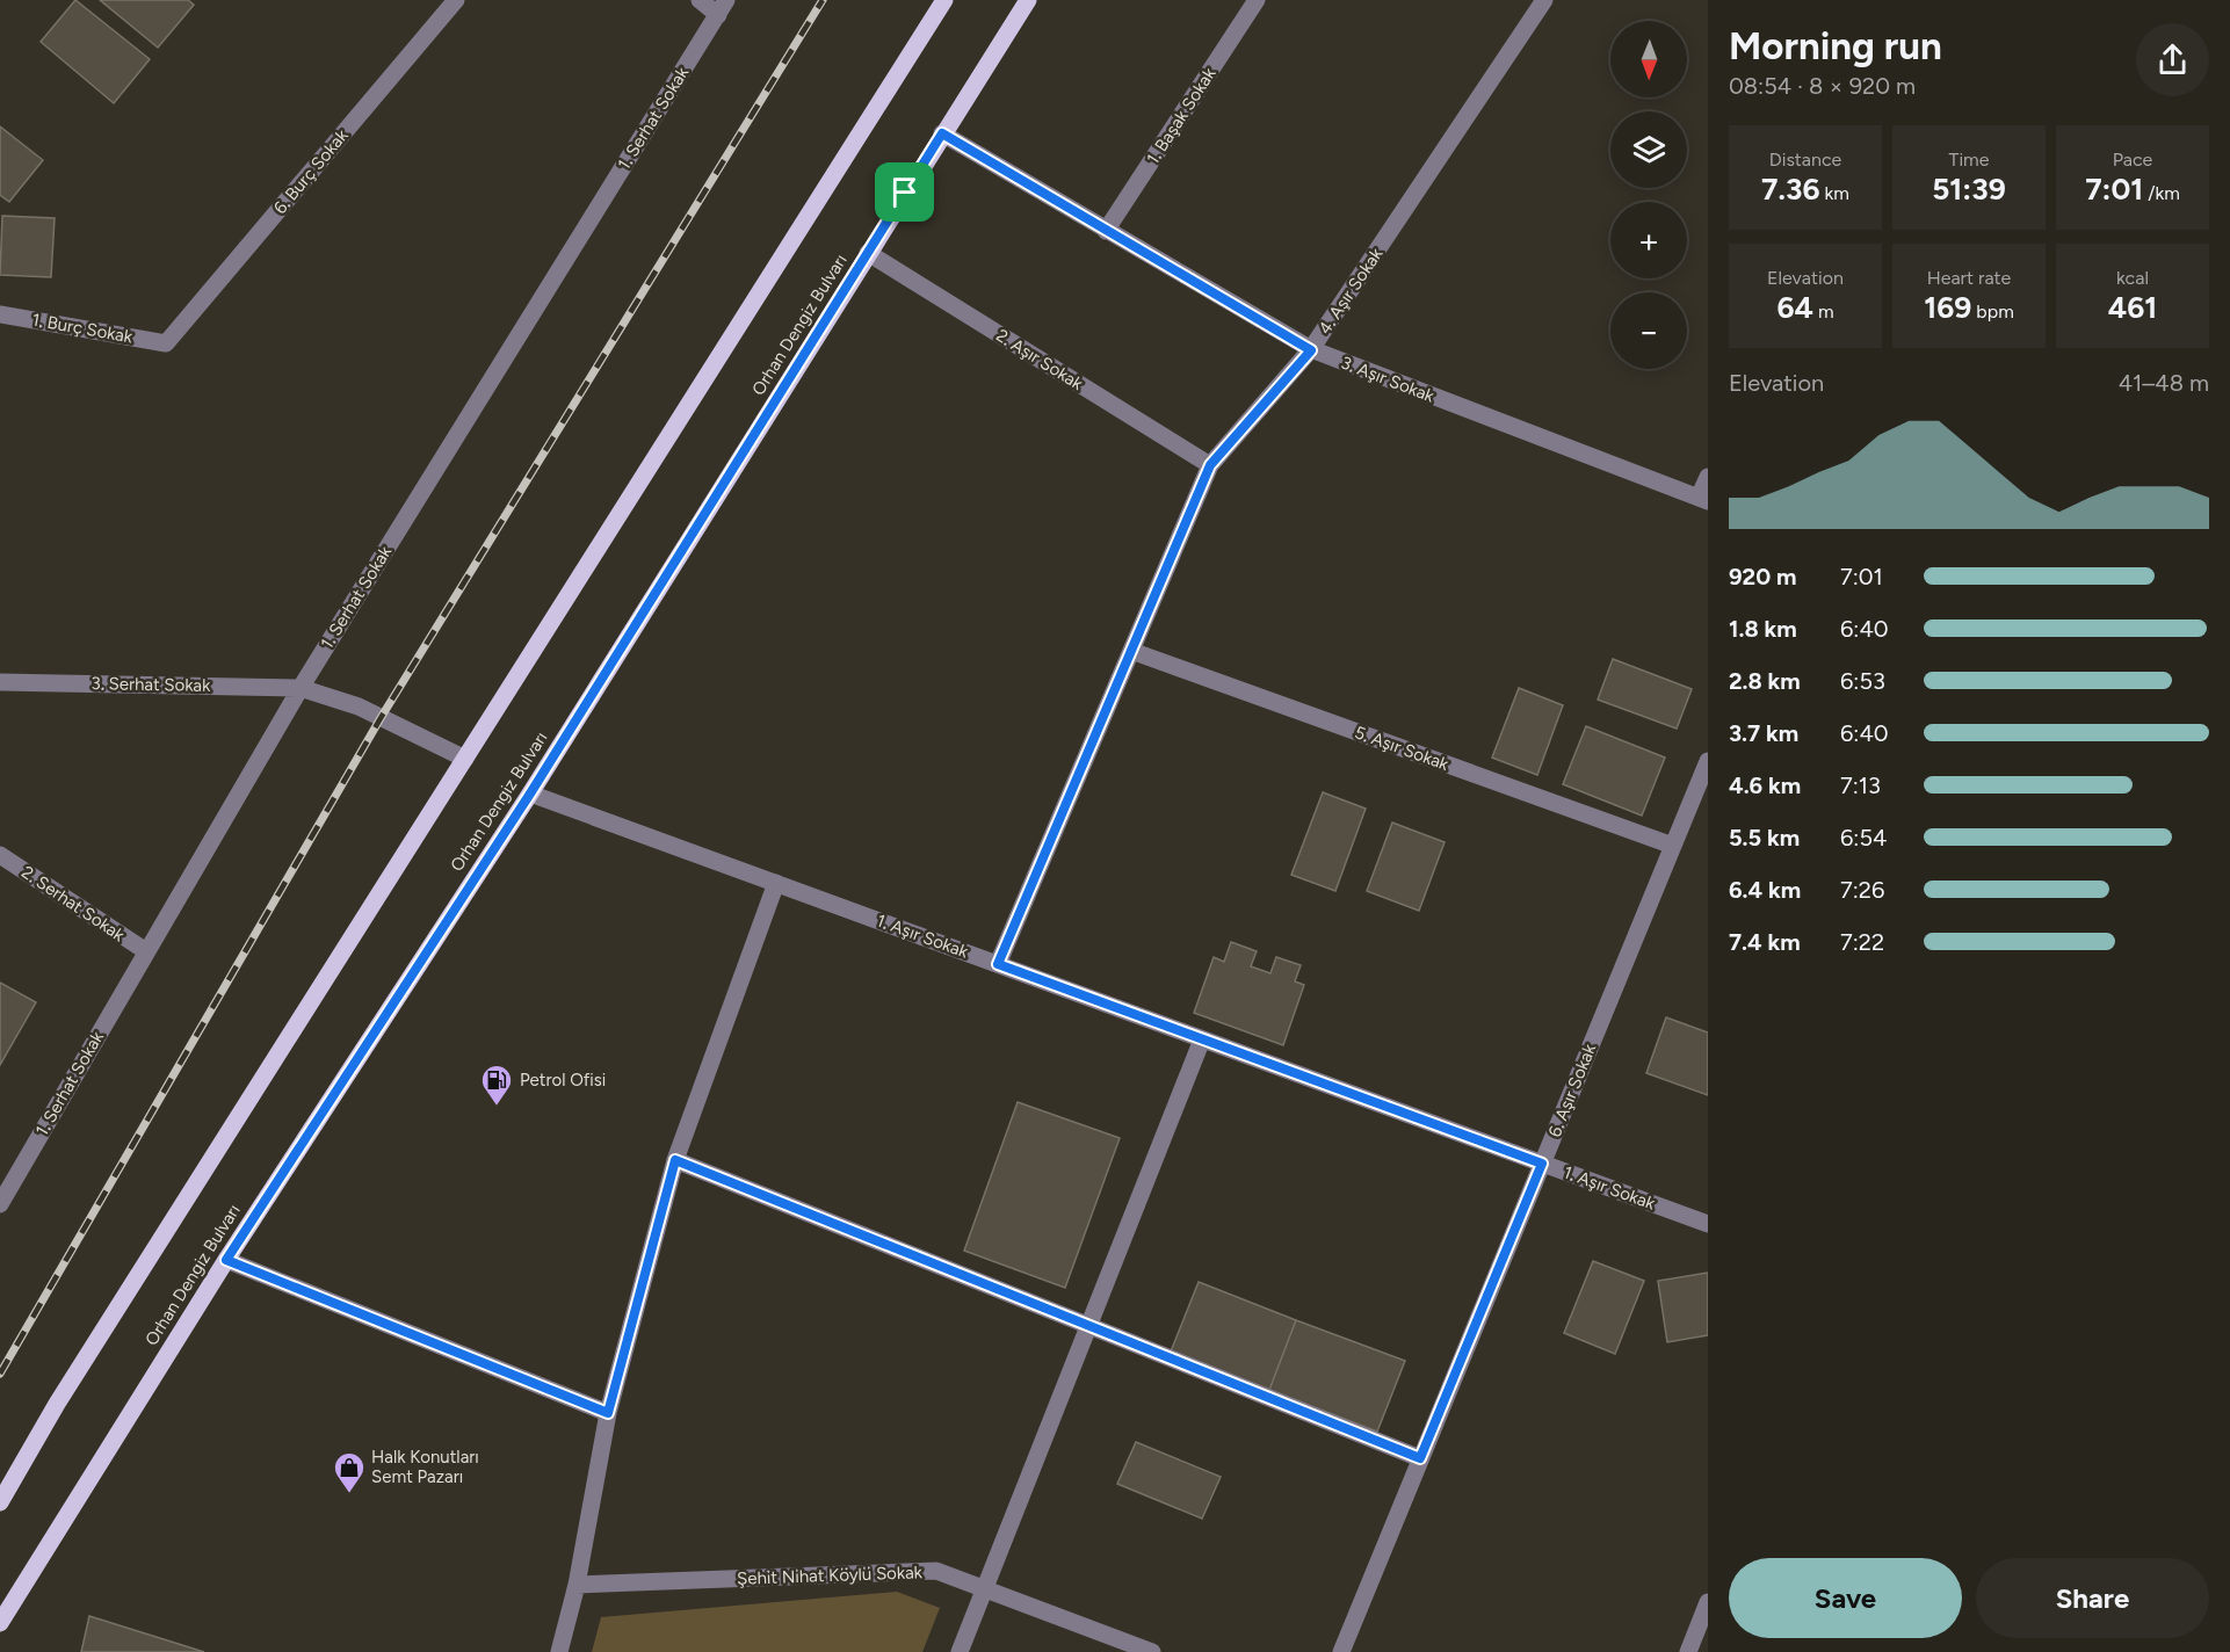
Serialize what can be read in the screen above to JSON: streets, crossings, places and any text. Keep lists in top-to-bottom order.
{
  "streets": {
    "main road": ["Orhan Dengiz Bulvarı"],
    "street": [
      "1. Başak Sokak",
      "1. Serhat Sokak",
      "6. Burç Sokak",
      "4. Aşır Sokak",
      "1. Burç Sokak",
      "2. Aşır Sokak",
      "3. Aşır Sokak",
      "3. Serhat Sokak",
      "5. Aşır Sokak",
      "2. Serhat Sokak",
      "1. Aşır Sokak",
      "6. Aşır Sokak",
      "Şehit Nihat Köylü Sokak"
    ]
  },
  "crossings": [
    ["1. Başak Sokak", "3. Aşır Sokak"],
    ["1. Serhat Sokak", "3. Serhat Sokak"],
    ["1. Serhat Sokak", "2. Serhat Sokak"],
    ["6. Burç Sokak", "1. Burç Sokak"],
    ["4. Aşır Sokak", "2. Aşır Sokak"],
    ["4. Aşır Sokak", "3. Aşır Sokak"],
    ["4. Aşır Sokak", "5. Aşır Sokak"],
    ["4. Aşır Sokak", "1. Aşır Sokak"],
    ["Orhan Dengiz Bulvarı", "2. Aşır Sokak"],
    ["Orhan Dengiz Bulvarı", "3. Aşır Sokak"],
    ["Orhan Dengiz Bulvarı", "1. Aşır Sokak"],
    ["5. Aşır Sokak", "6. Aşır Sokak"],
    ["1. Aşır Sokak", "6. Aşır Sokak"]
  ],
  "places": {
    "fuel station": ["Petrol Ofisi"],
    "shop": ["Halk Konutları Semt Pazarı"]
  },
  "north": "bottom",
  "page": {
    "heading": ["Morning run", "08:54 · 8 × 920 m"],
    "map_buttons": ["+", "−"],
    "stats": [
      ["Distance", "7.36 km"],
      ["Time", "51:39"],
      ["Pace", "7:01 /km"],
      ["Elevation", "64 m"],
      ["Heart rate", "169 bpm"],
      ["kcal", "461"]
    ],
    "chart": ["Elevation", "41–48 m"],
    "list": [
      {
        "name": "920 m",
        "note": "7:01"
      },
      {
        "name": "1.8 km",
        "note": "6:40"
      },
      {
        "name": "2.8 km",
        "note": "6:53"
      },
      {
        "name": "3.7 km",
        "note": "6:40"
      },
      {
        "name": "4.6 km",
        "note": "7:13"
      },
      {
        "name": "5.5 km",
        "note": "6:54"
      },
      {
        "name": "6.4 km",
        "note": "7:26"
      },
      {
        "name": "7.4 km",
        "note": "7:22"
      }
    ],
    "buttons": ["Save", "Share"]
  }
}
